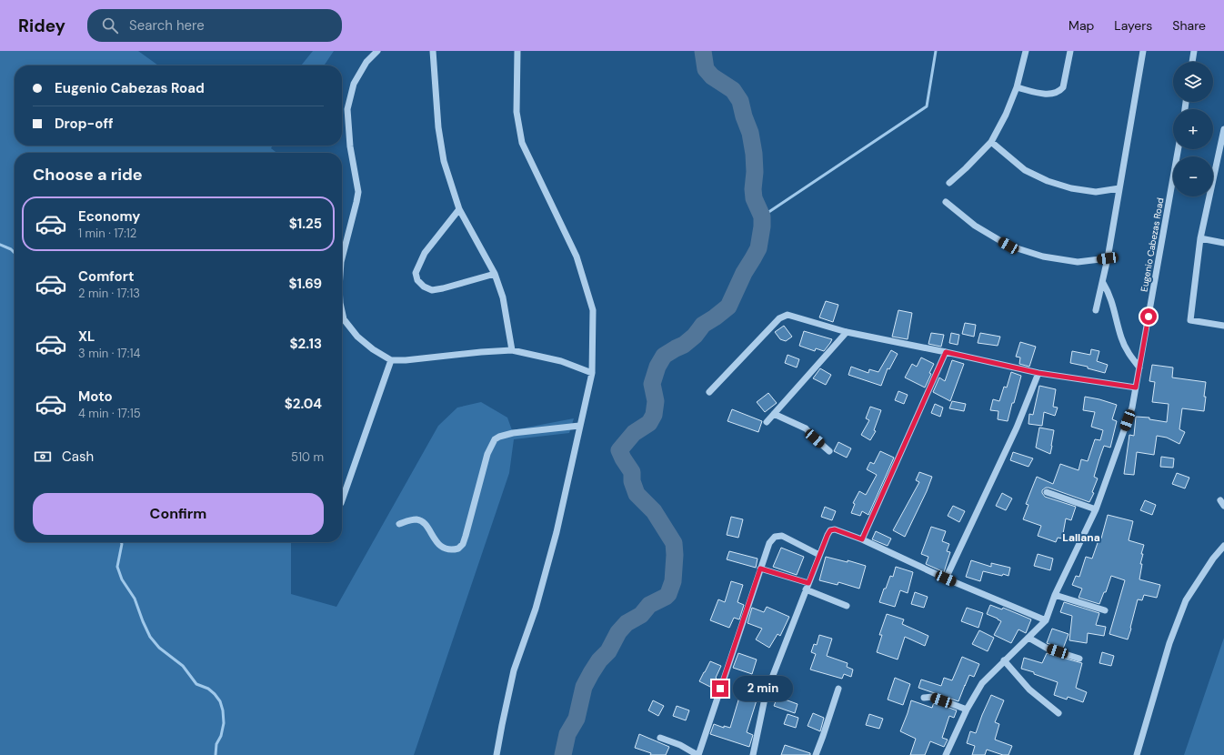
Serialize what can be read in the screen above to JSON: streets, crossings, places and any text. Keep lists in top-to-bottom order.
{
  "streets": {
    "street": ["Eugenio Cabezas Road"]
  },
  "districts": ["Lallana"],
  "page": {
    "header": "Ridey",
    "search": "Search here",
    "nav": ["Map", "Layers", "Share"],
    "map_buttons": ["+", "−"],
    "banner": ["Eugenio Cabezas Road", "Drop-off"],
    "heading": "Choose a ride",
    "list": [
      {
        "name": "Economy",
        "note": "1 min · 17:12",
        "value": "$1.25"
      },
      {
        "name": "Comfort",
        "note": "2 min · 17:13",
        "value": "$1.69"
      },
      {
        "name": "XL",
        "note": "3 min · 17:14",
        "value": "$2.13"
      },
      {
        "name": "Moto",
        "note": "4 min · 17:15",
        "value": "$2.04"
      }
    ],
    "pay": ["Cash", "510 m"],
    "buttons": "Confirm",
    "bubble": "2 min"
  }
}
